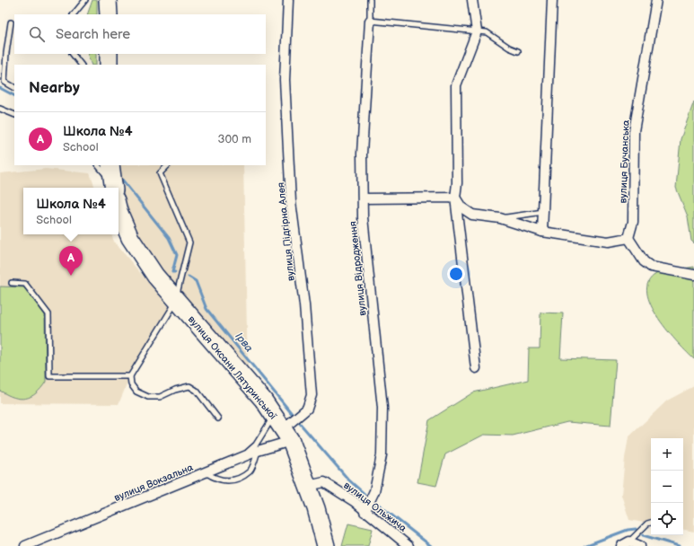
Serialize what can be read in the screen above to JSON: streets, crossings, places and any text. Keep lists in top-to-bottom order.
{
  "streets": {
    "highway": ["вулиця Оксани Лятуринської"],
    "street": [
      "вулиця Бучанська",
      "вулиця Підгірна Алея",
      "вулиця Відродження",
      "вулиця Вокзальна",
      "вулиця Ольжича"
    ]
  },
  "crossings": [
    ["вулиця Підгірна Алея", "вулиця Оксани Лятуринської"],
    ["вулиця Підгірна Алея", "вулиця Вокзальна"],
    ["вулиця Відродження", "вулиця Ольжича"],
    ["вулиця Оксани Лятуринської", "вулиця Вокзальна"],
    ["вулиця Оксани Лятуринської", "вулиця Ольжича"]
  ],
  "water": ["Ірва"],
  "page": {
    "search": "Search here",
    "heading": "Nearby",
    "list": [
      {
        "mark": "A",
        "name": "Школа №4",
        "note": "School",
        "value": "300 m"
      }
    ],
    "popup": ["Школа №4", "School"],
    "pins": "A",
    "map_buttons": ["+", "−"]
  }
}
